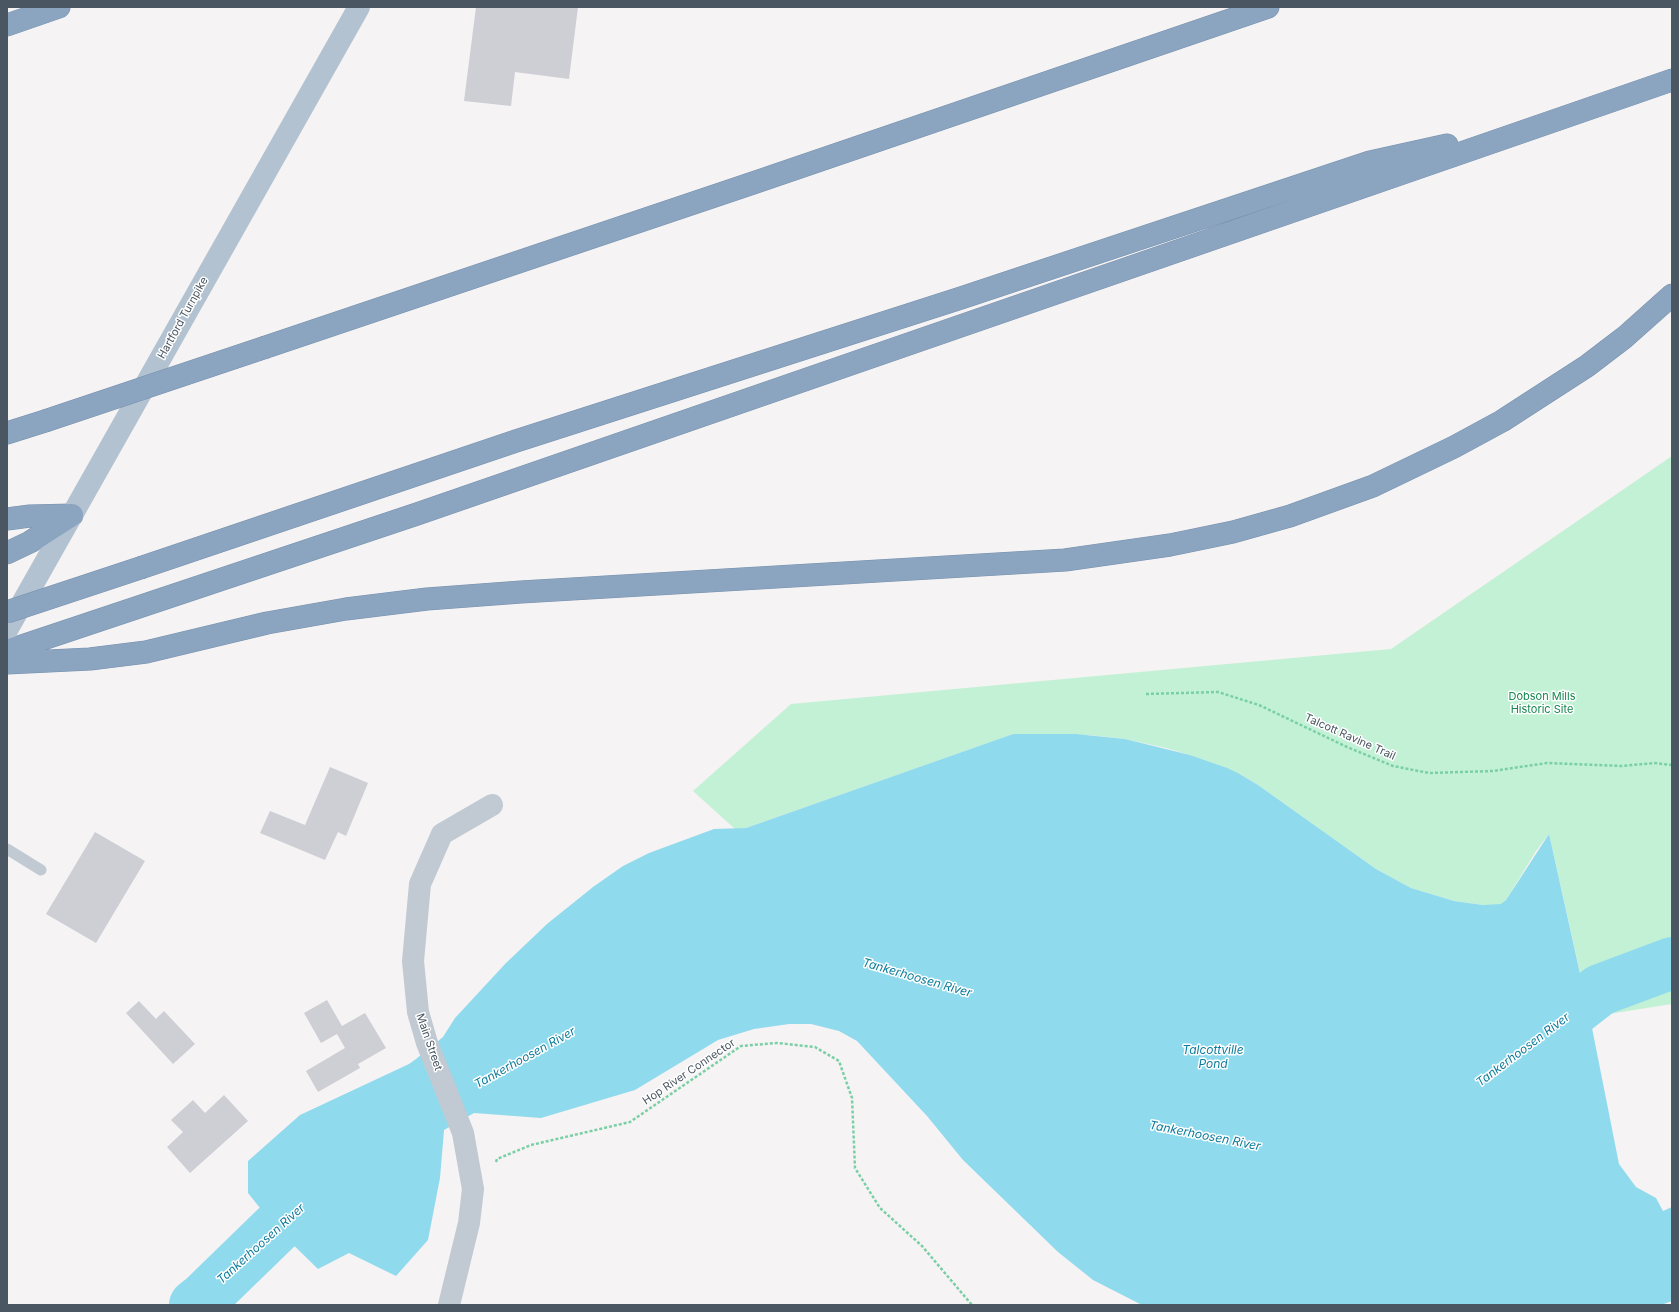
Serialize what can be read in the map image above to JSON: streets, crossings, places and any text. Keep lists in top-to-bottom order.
{
  "streets": {
    "main road": ["Hartford Turnpike"],
    "street": ["Main Street"],
    "path": ["Talcott Ravine Trail", "Hop River Connector"]
  },
  "crossings": [
    ["Main Street", "Hop River Connector"]
  ],
  "water": ["Tankerhoosen River", "Talcottville Pond"],
  "parks": ["Dobson Mills Historic Site"]
}
